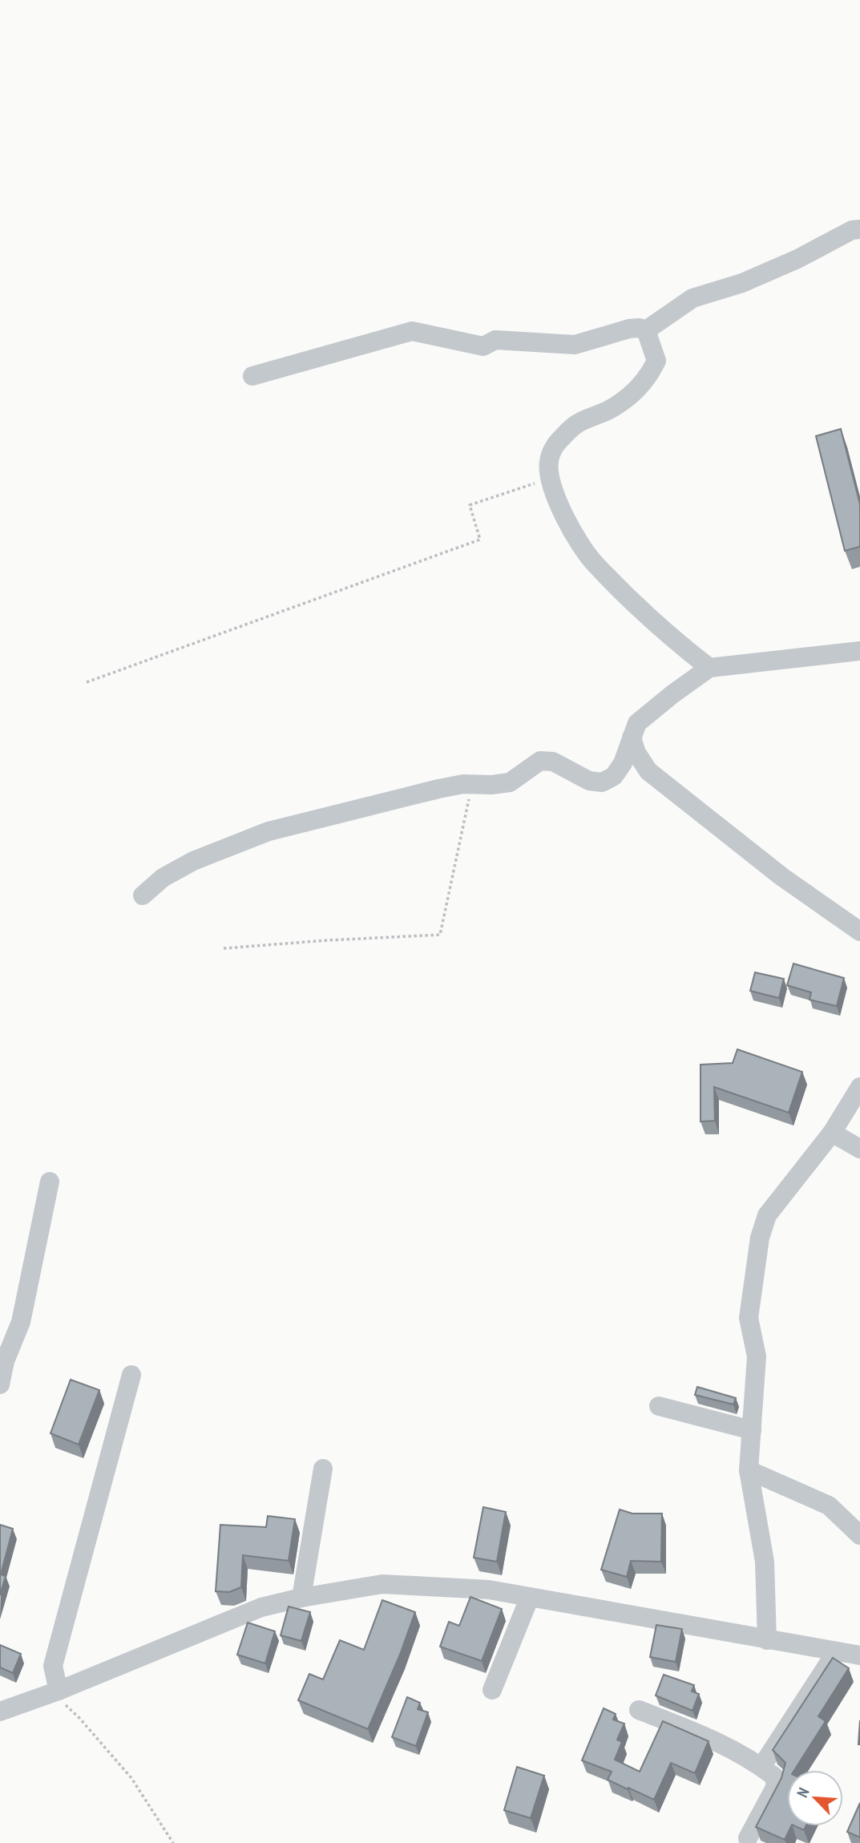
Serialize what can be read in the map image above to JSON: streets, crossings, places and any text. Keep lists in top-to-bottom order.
{
  "north": "top left"
}
